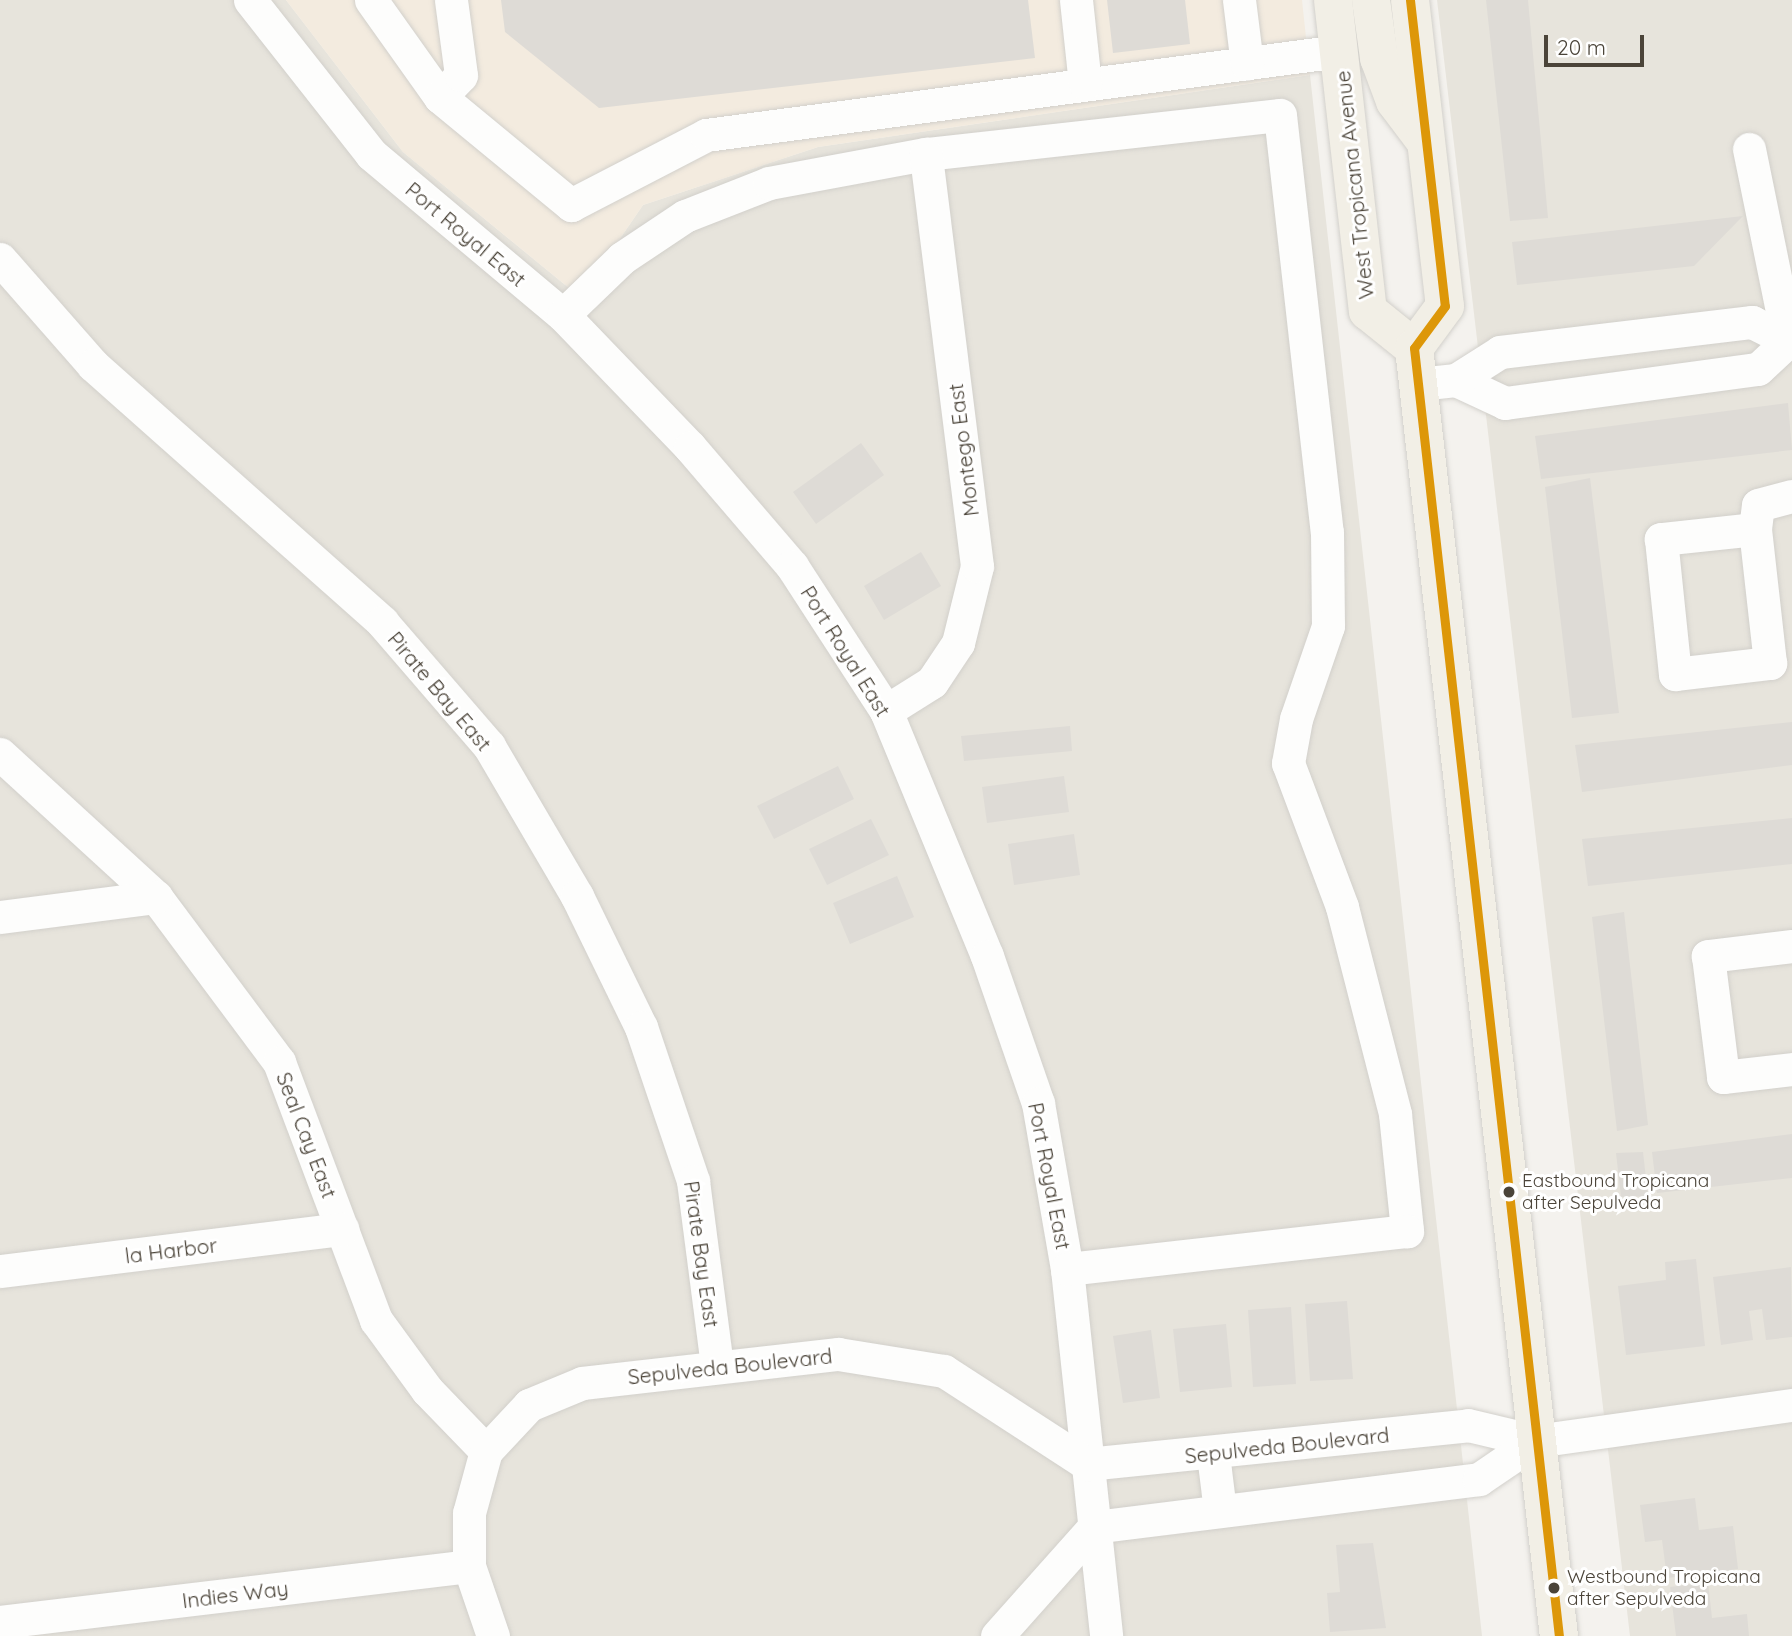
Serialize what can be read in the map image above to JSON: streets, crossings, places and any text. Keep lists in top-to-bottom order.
{
  "streets": {
    "main road": ["West Tropicana Avenue"],
    "street": [
      "Port Royal East",
      "Montego East",
      "Pirate Bay East",
      "Seal Cay East",
      "la Harbor",
      "Sepulveda Boulevard",
      "Indies Way"
    ]
  },
  "crossings": [
    ["Port Royal East", "Montego East"],
    ["Port Royal East", "Sepulveda Boulevard"],
    ["Pirate Bay East", "Sepulveda Boulevard"],
    ["Seal Cay East", "la Harbor"],
    ["Seal Cay East", "Sepulveda Boulevard"],
    ["Sepulveda Boulevard", "Indies Way"]
  ],
  "places": ["Eastbound Tropicana after Sepulveda", "Westbound Tropicana after Sepulveda"],
  "scale_bar": "20 m"
}
